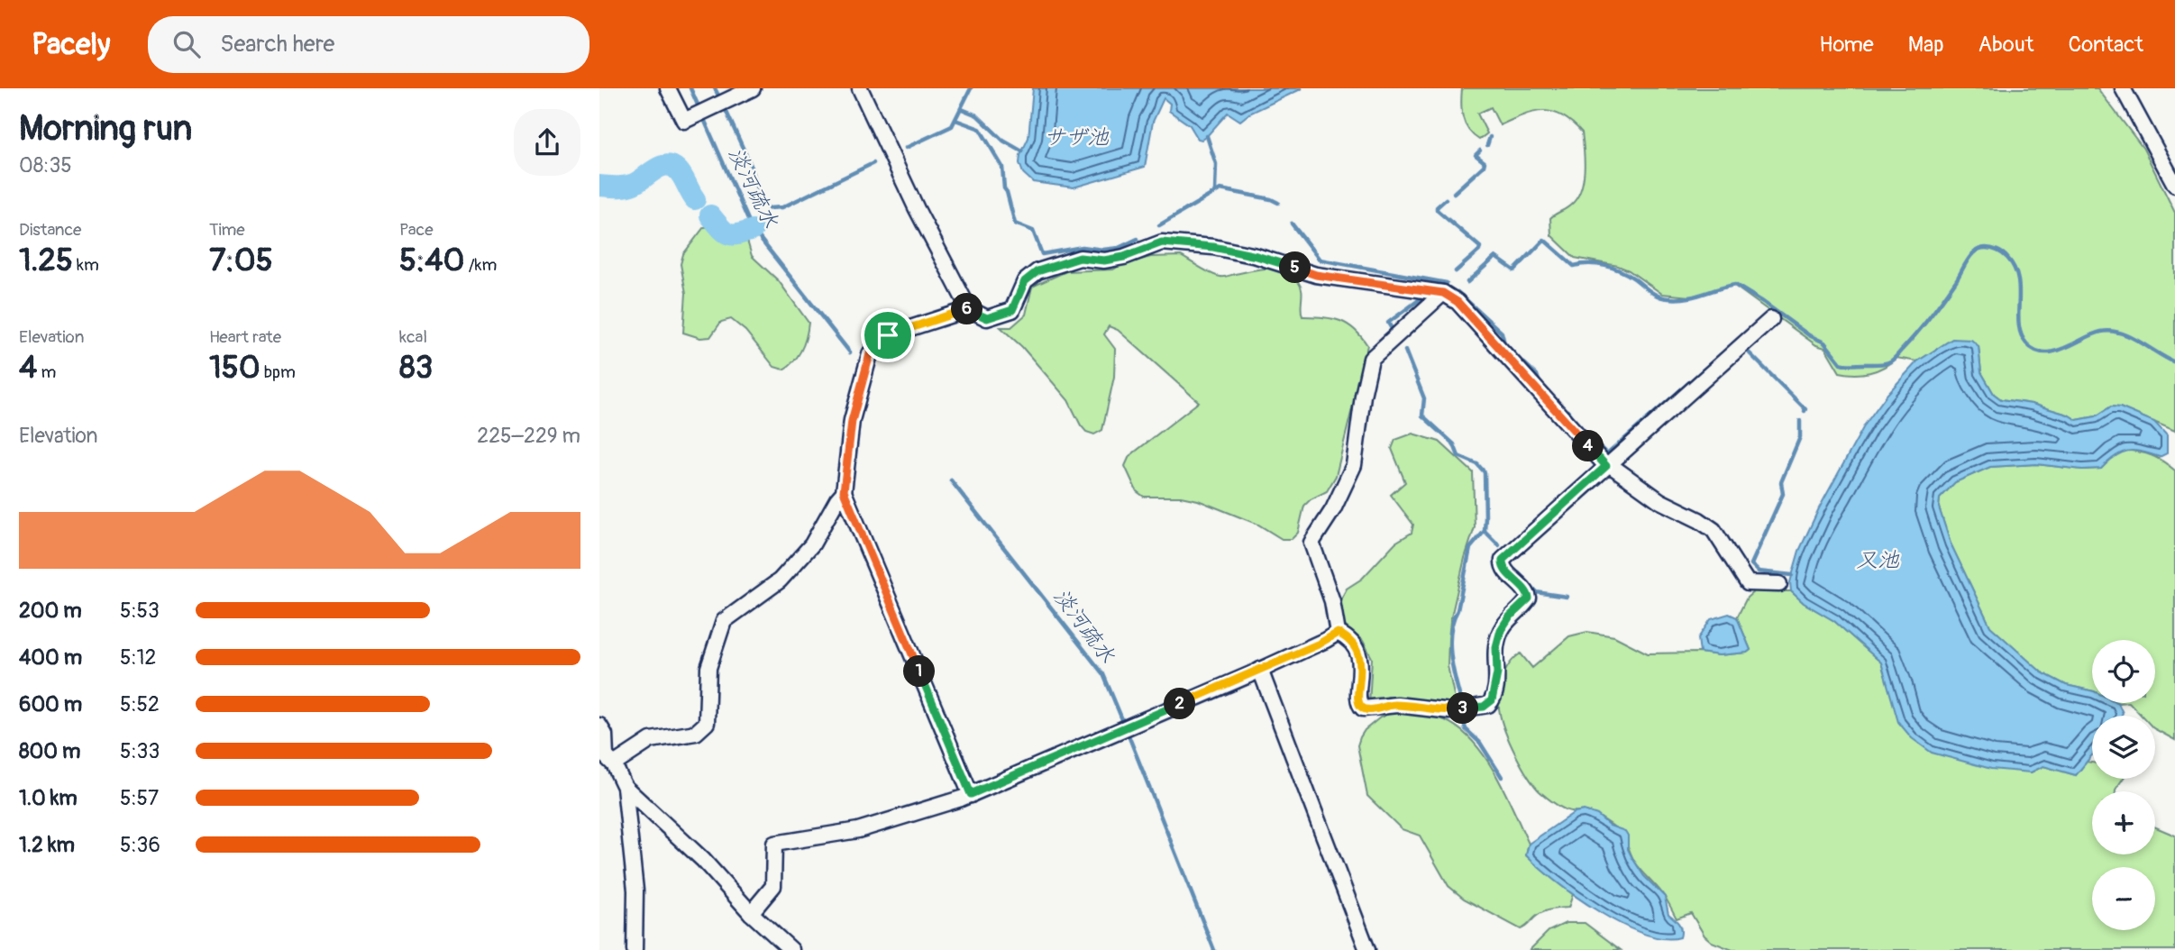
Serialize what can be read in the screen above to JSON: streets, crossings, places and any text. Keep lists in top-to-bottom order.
{
  "water": ["サザ池", "淡河疏水", "又池"],
  "page": {
    "header": "Pacely",
    "search": "Search here",
    "nav": [
      "Home",
      "Map",
      "About",
      "Contact"
    ],
    "heading": ["Morning run", "08:35"],
    "stats": [
      ["Distance", "1.25 km"],
      ["Time", "7:05"],
      ["Pace", "5:40 /km"],
      ["Elevation", "4 m"],
      ["Heart rate", "150 bpm"],
      ["kcal", "83"]
    ],
    "pins": [
      "5",
      "6",
      "4",
      "1",
      "2",
      "3"
    ],
    "chart": ["Elevation", "225–229 m"],
    "list": [
      {
        "name": "200 m",
        "note": "5:53"
      },
      {
        "name": "400 m",
        "note": "5:12"
      },
      {
        "name": "600 m",
        "note": "5:52"
      },
      {
        "name": "800 m",
        "note": "5:33"
      },
      {
        "name": "1.0 km",
        "note": "5:57"
      },
      {
        "name": "1.2 km",
        "note": "5:36"
      }
    ],
    "map_buttons": ["+", "−"]
  }
}
